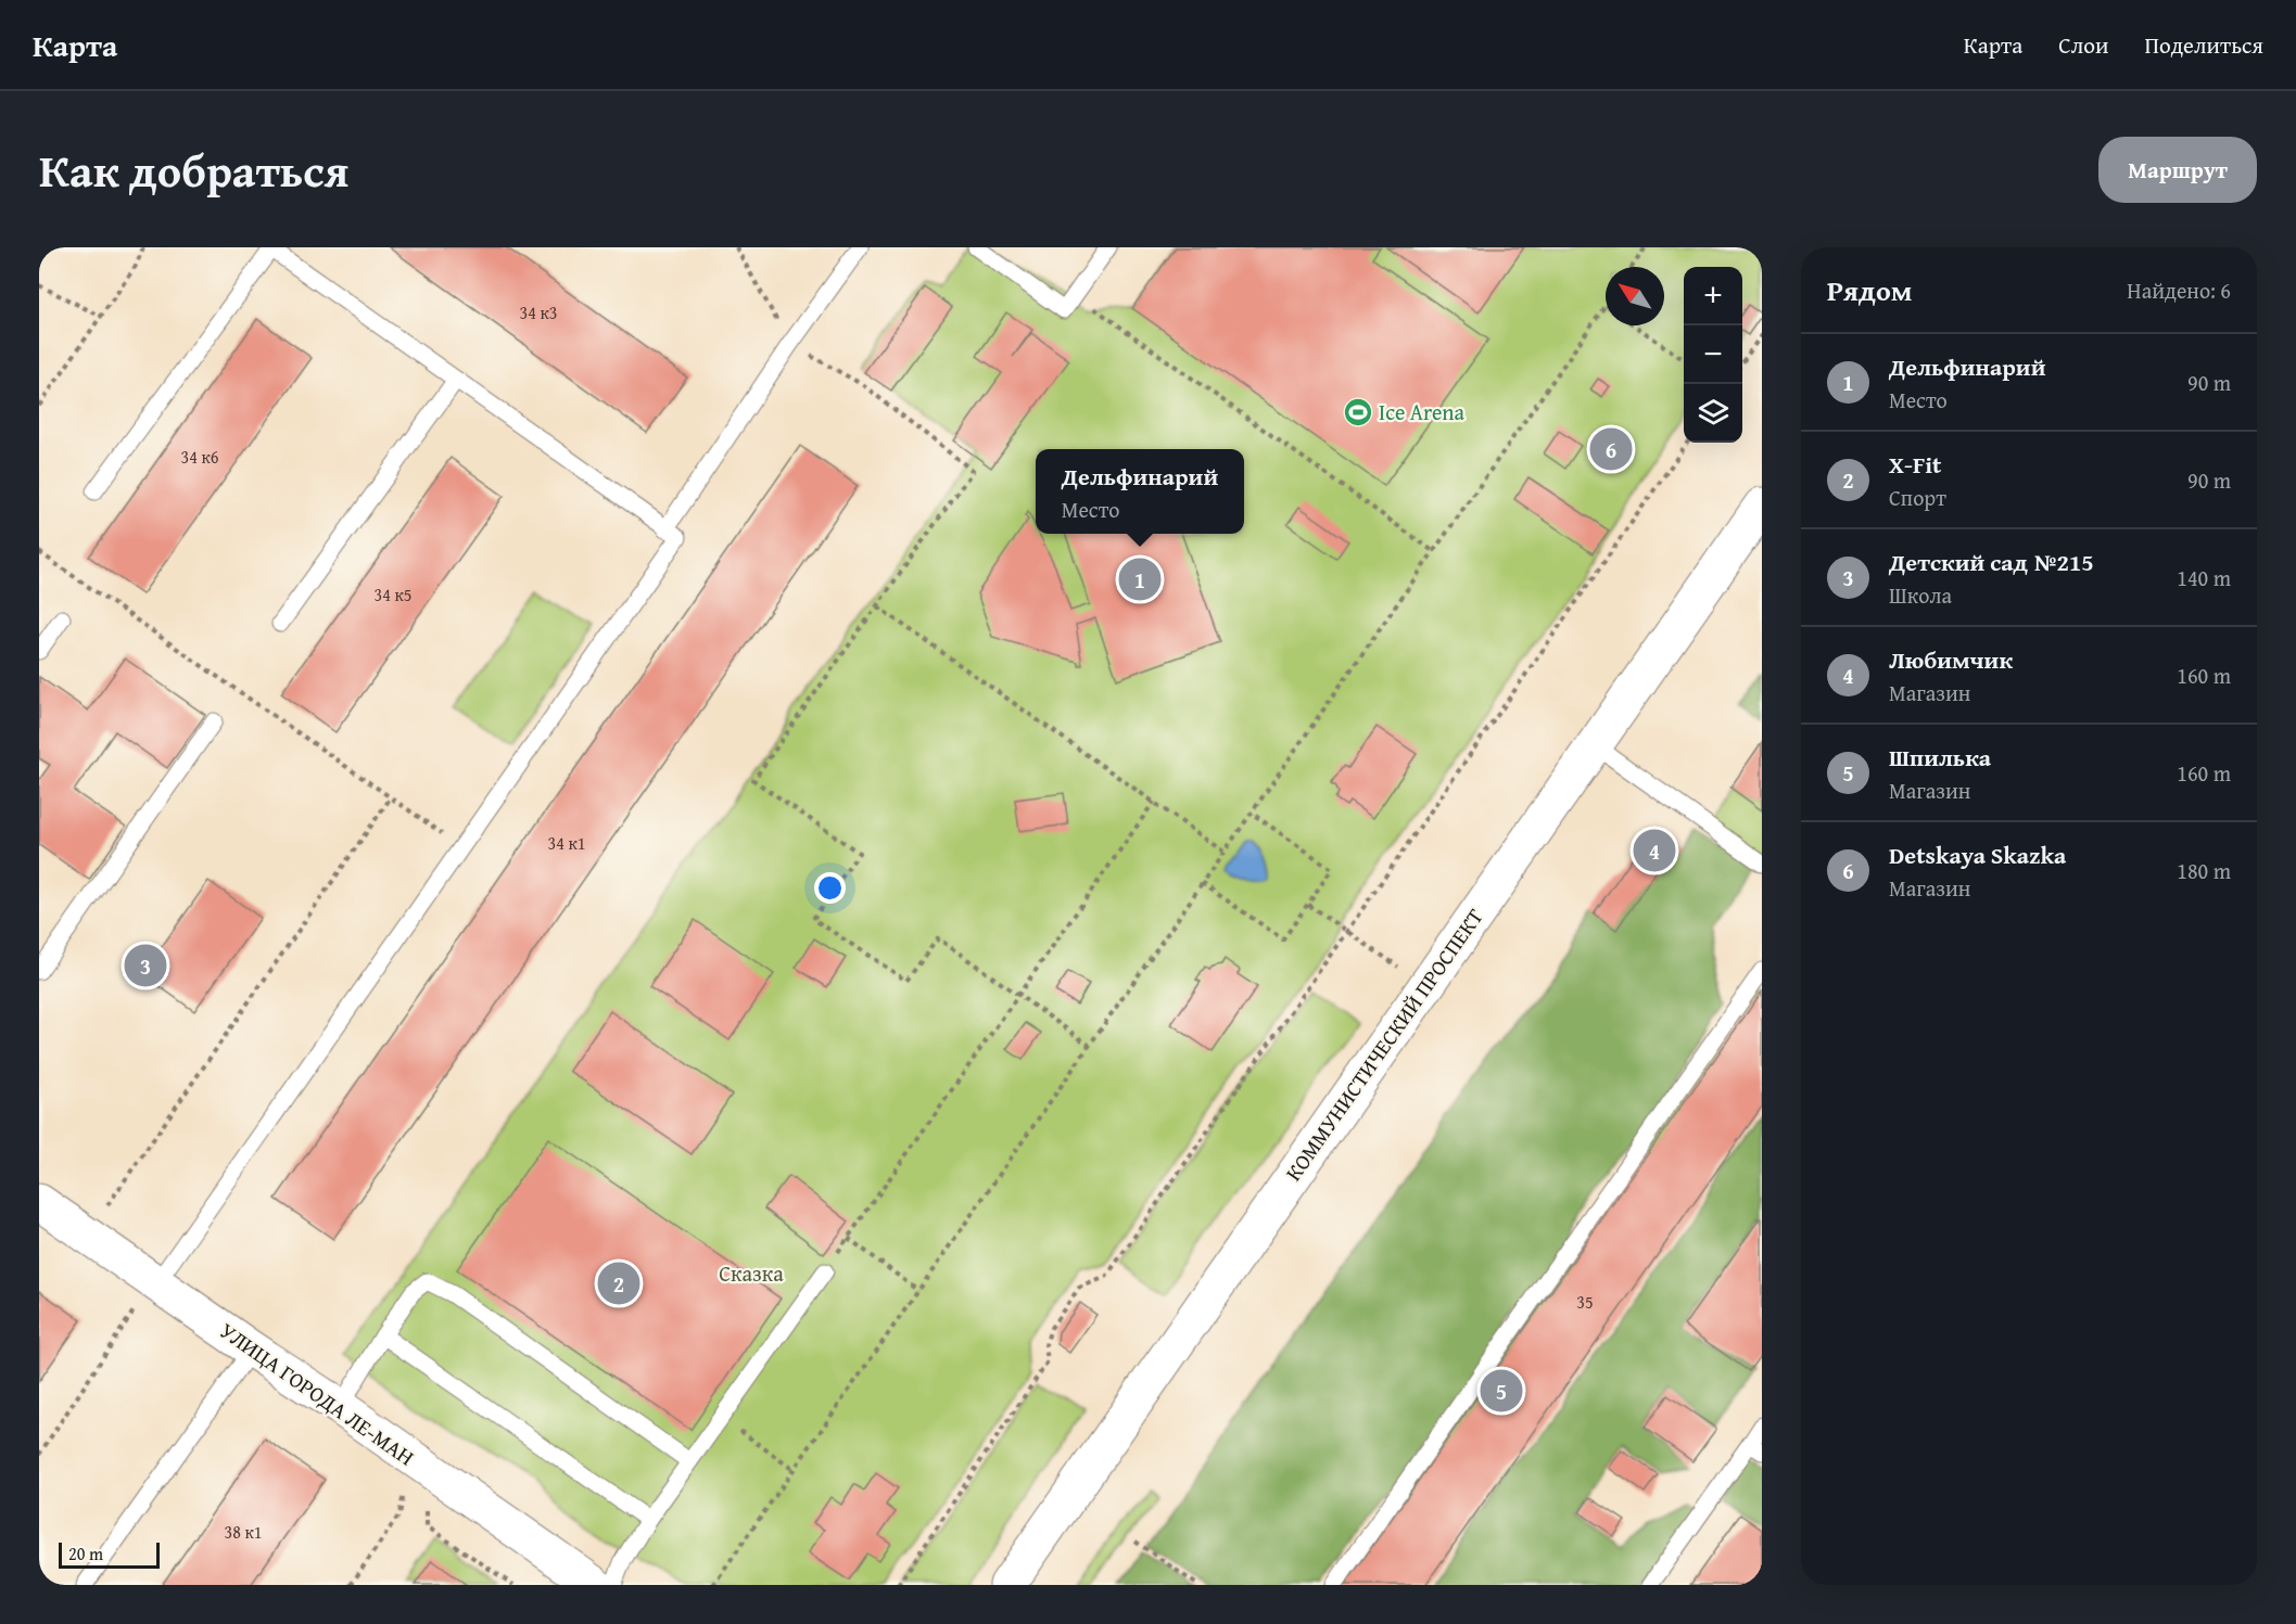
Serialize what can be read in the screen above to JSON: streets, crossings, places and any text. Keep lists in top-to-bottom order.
{
  "streets": {
    "main road": ["КОММУНИСТИЧЕСКИЙ ПРОСПЕКТ", "УЛИЦА ГОРОДА ЛЕ-МАН"]
  },
  "parks": ["Сказка"],
  "places": {
    "sports": ["Ice Arena"]
  },
  "house_numbers": [
    "34 к3",
    "34 к6",
    "34 к5",
    "34 к1",
    "35",
    "38 к1"
  ],
  "scale_bar": "20 m",
  "north": "top left",
  "page": {
    "header": "Карта",
    "nav": ["Карта", "Слои", "Поделиться"],
    "title": "Как добраться",
    "buttons": "Маршрут",
    "heading": ["Рядом", "Найдено: 6"],
    "map_buttons": ["+", "−"],
    "list": [
      {
        "mark": "1",
        "name": "Дельфинарий",
        "note": "Место",
        "value": "90 m"
      },
      {
        "mark": "2",
        "name": "X-Fit",
        "note": "Спорт",
        "value": "90 m"
      },
      {
        "mark": "3",
        "name": "Детский сад №215",
        "note": "Школа",
        "value": "140 m"
      },
      {
        "mark": "4",
        "name": "Любимчик",
        "note": "Магазин",
        "value": "160 m"
      },
      {
        "mark": "5",
        "name": "Шпилька",
        "note": "Магазин",
        "value": "160 m"
      },
      {
        "mark": "6",
        "name": "Detskaya Skazka",
        "note": "Магазин",
        "value": "180 m"
      }
    ],
    "pins": [
      "6",
      "1",
      "4",
      "3",
      "2",
      "5"
    ],
    "popup": ["Дельфинарий", "Место"],
    "scale": "20 m"
  }
}
